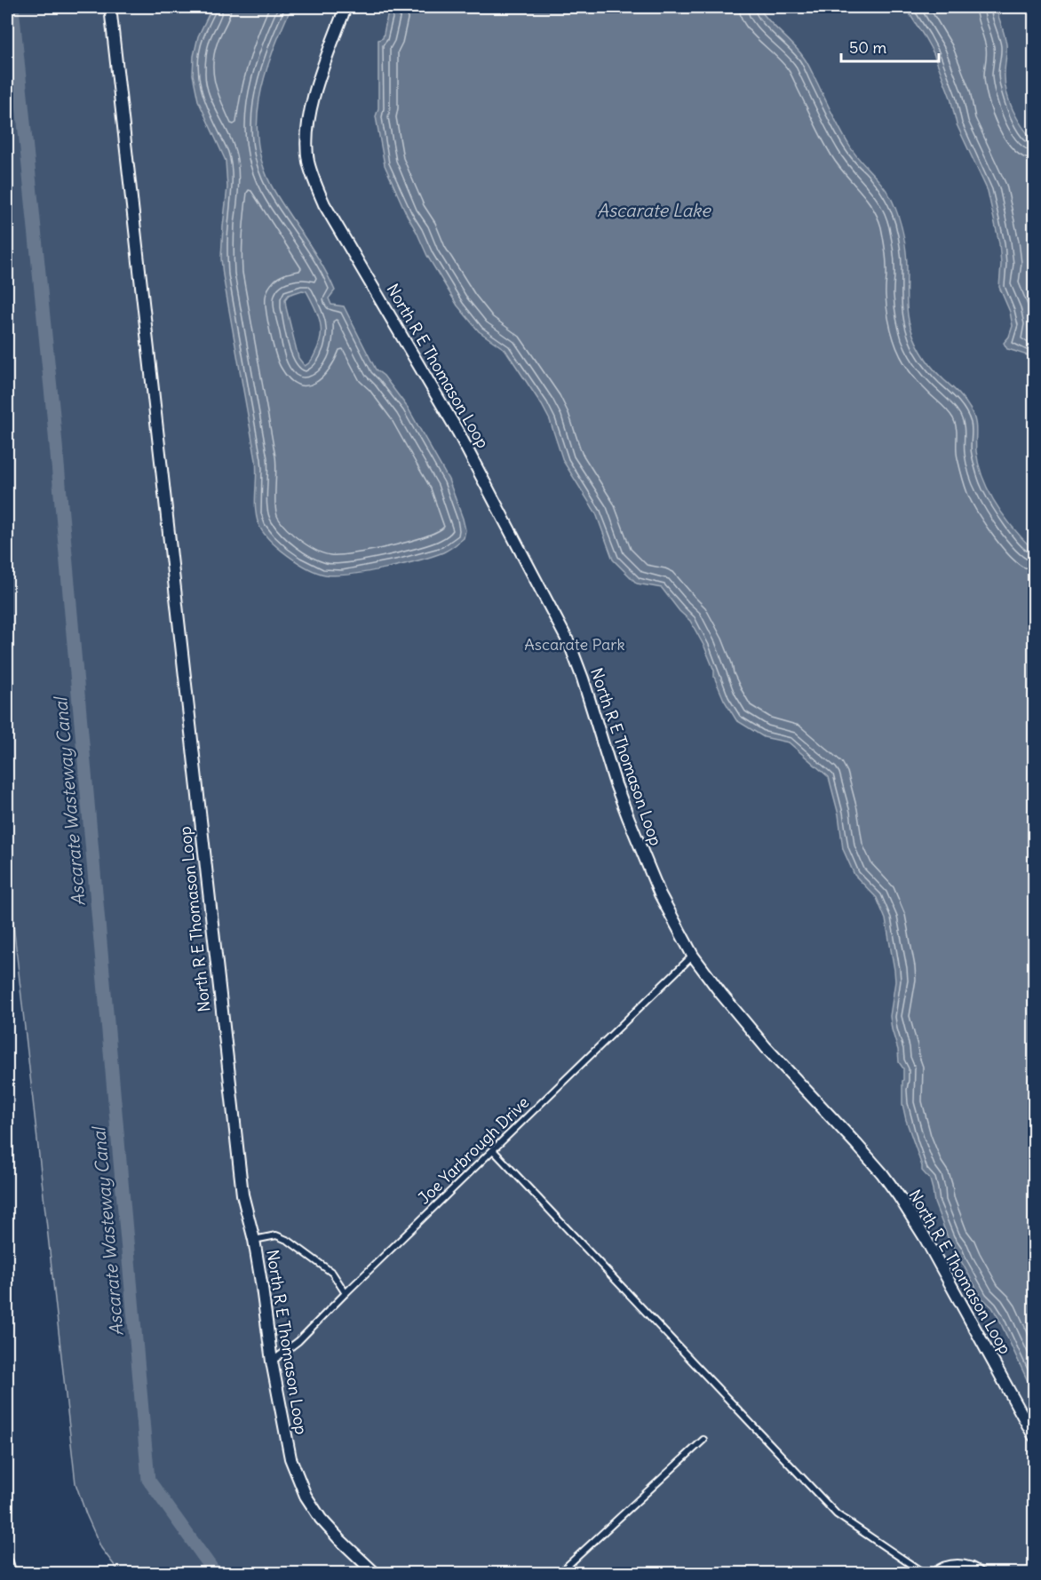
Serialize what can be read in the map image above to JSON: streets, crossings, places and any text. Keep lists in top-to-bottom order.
{
  "streets": {
    "street": ["North R E Thomason Loop"],
    "lane": ["Joe Yarbrough Drive"]
  },
  "crossings": [
    ["North R E Thomason Loop", "Joe Yarbrough Drive"]
  ],
  "water": ["Ascarate Lake", "Ascarate Wasteway Canal"],
  "parks": ["Ascarate Park"],
  "scale_bar": "50 m"
}
